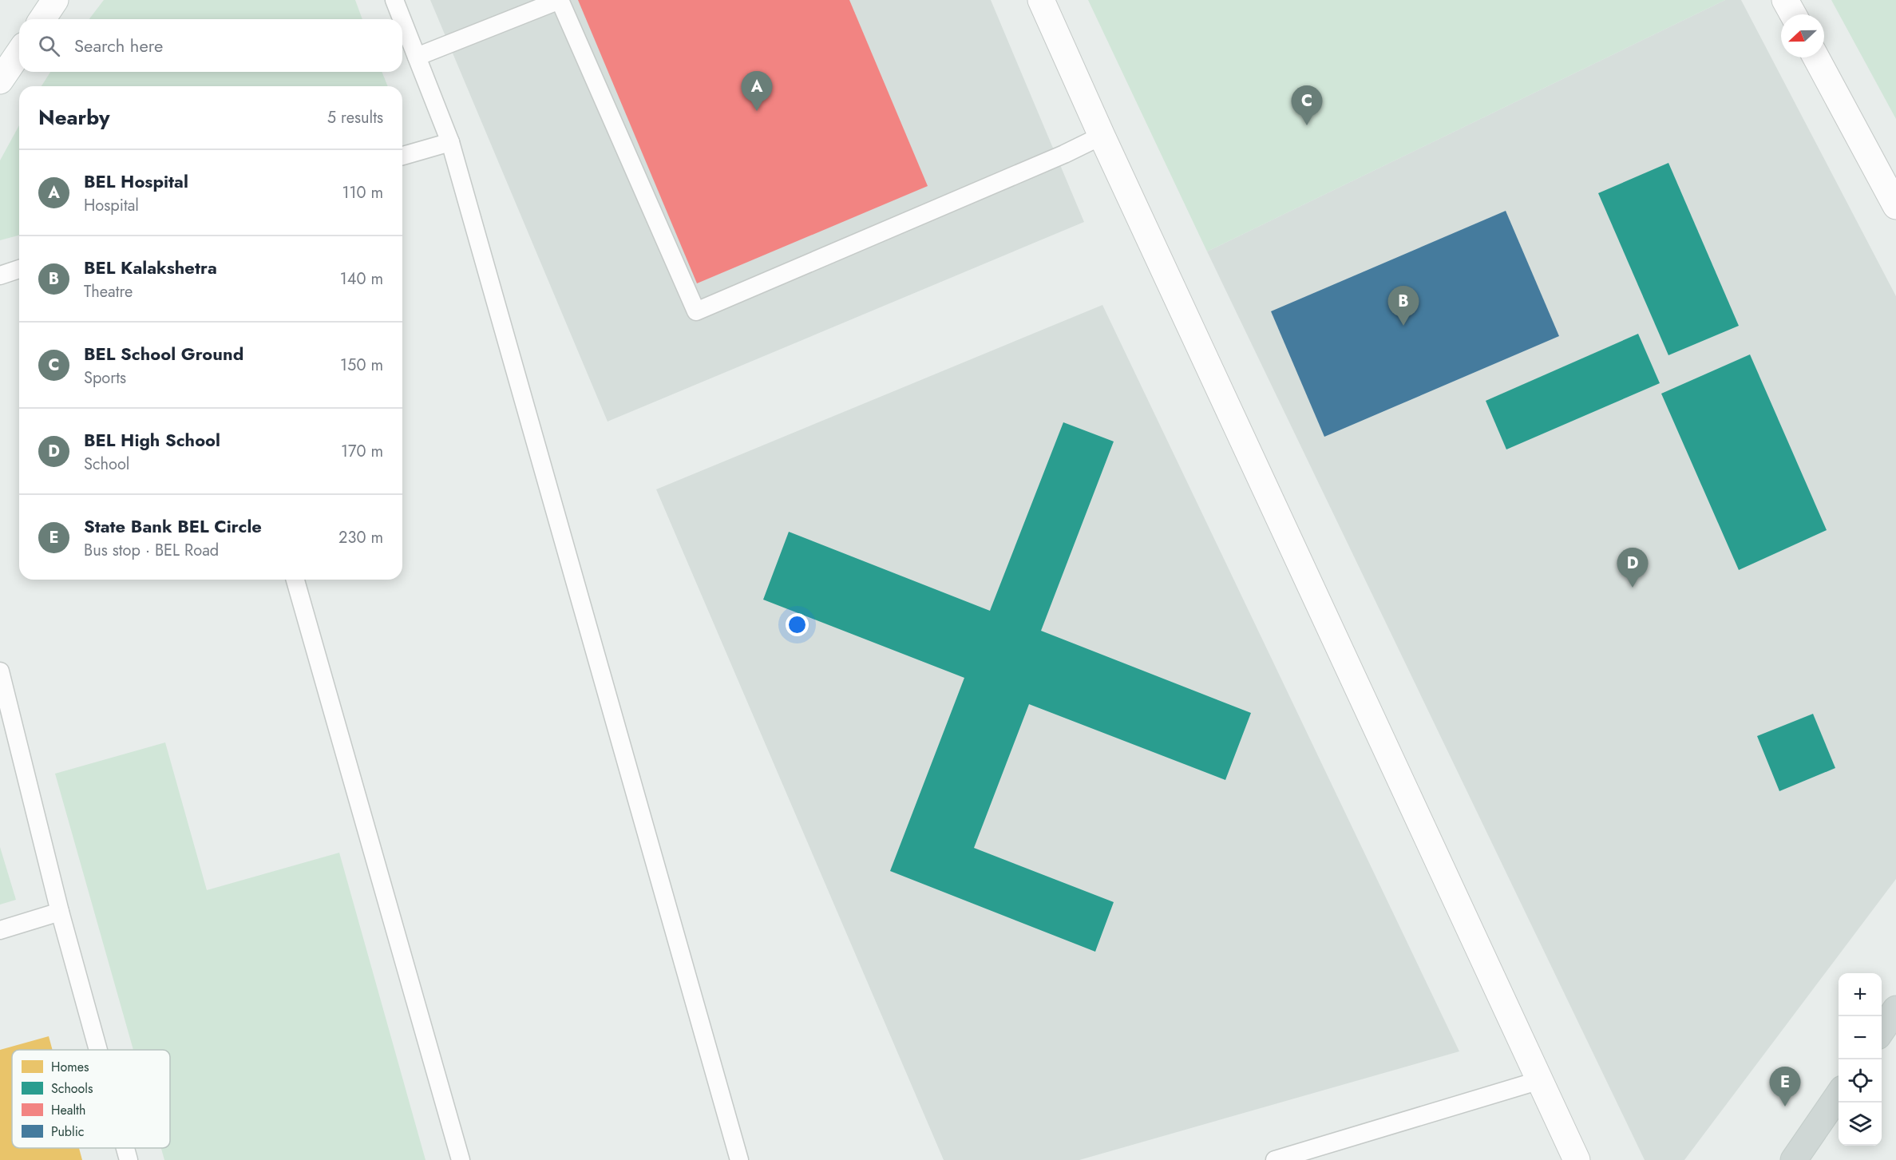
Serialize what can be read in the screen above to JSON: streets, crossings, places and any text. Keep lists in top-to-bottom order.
{
  "legend": [
    "Homes",
    "Schools",
    "Health",
    "Public"
  ],
  "north": "left",
  "page": {
    "search": "Search here",
    "pins": [
      "A",
      "C",
      "B",
      "D",
      "E"
    ],
    "heading": ["Nearby", "5 results"],
    "list": [
      {
        "mark": "A",
        "name": "BEL Hospital",
        "note": "Hospital",
        "value": "110 m"
      },
      {
        "mark": "B",
        "name": "BEL Kalakshetra",
        "note": "Theatre",
        "value": "140 m"
      },
      {
        "mark": "C",
        "name": "BEL School Ground",
        "note": "Sports",
        "value": "150 m"
      },
      {
        "mark": "D",
        "name": "BEL High School",
        "note": "School",
        "value": "170 m"
      },
      {
        "mark": "E",
        "name": "State Bank BEL Circle",
        "note": "Bus stop · BEL Road",
        "value": "230 m"
      }
    ],
    "map_buttons": ["+", "−"]
  }
}
